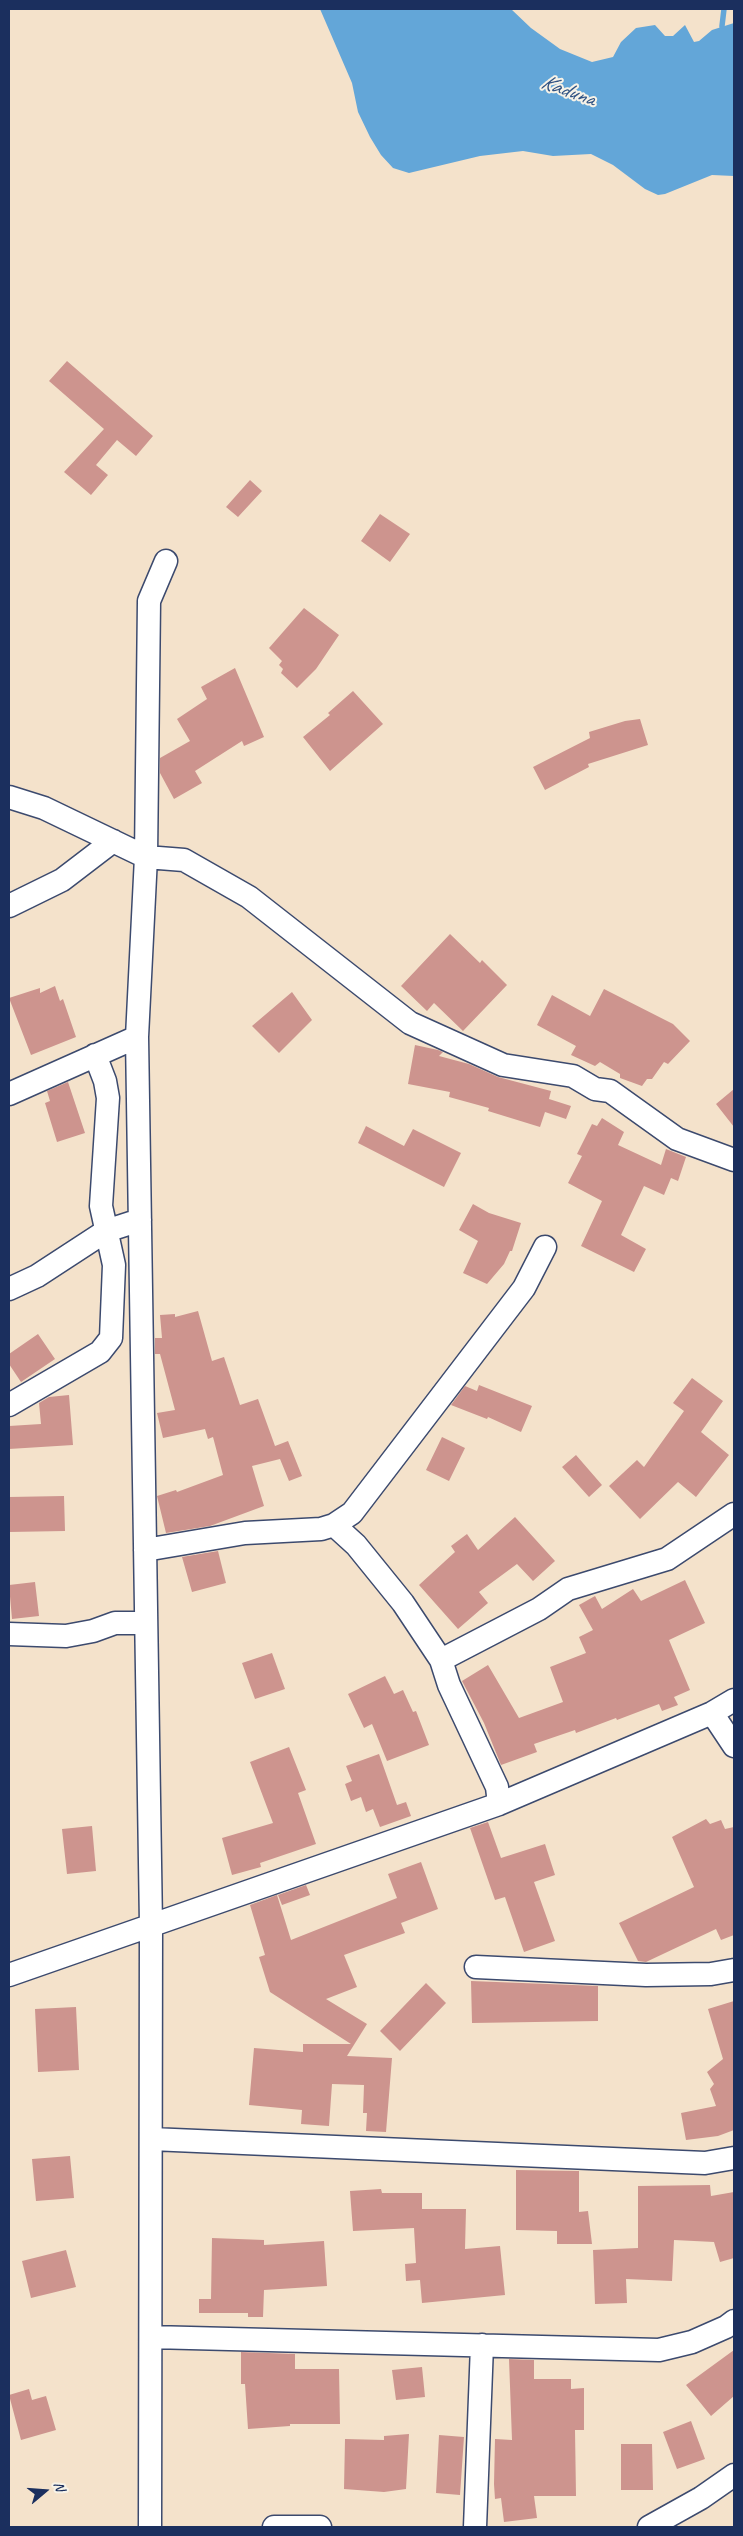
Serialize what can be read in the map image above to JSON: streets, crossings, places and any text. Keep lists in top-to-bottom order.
{
  "water": ["Kaduna"],
  "north": "right"
}
